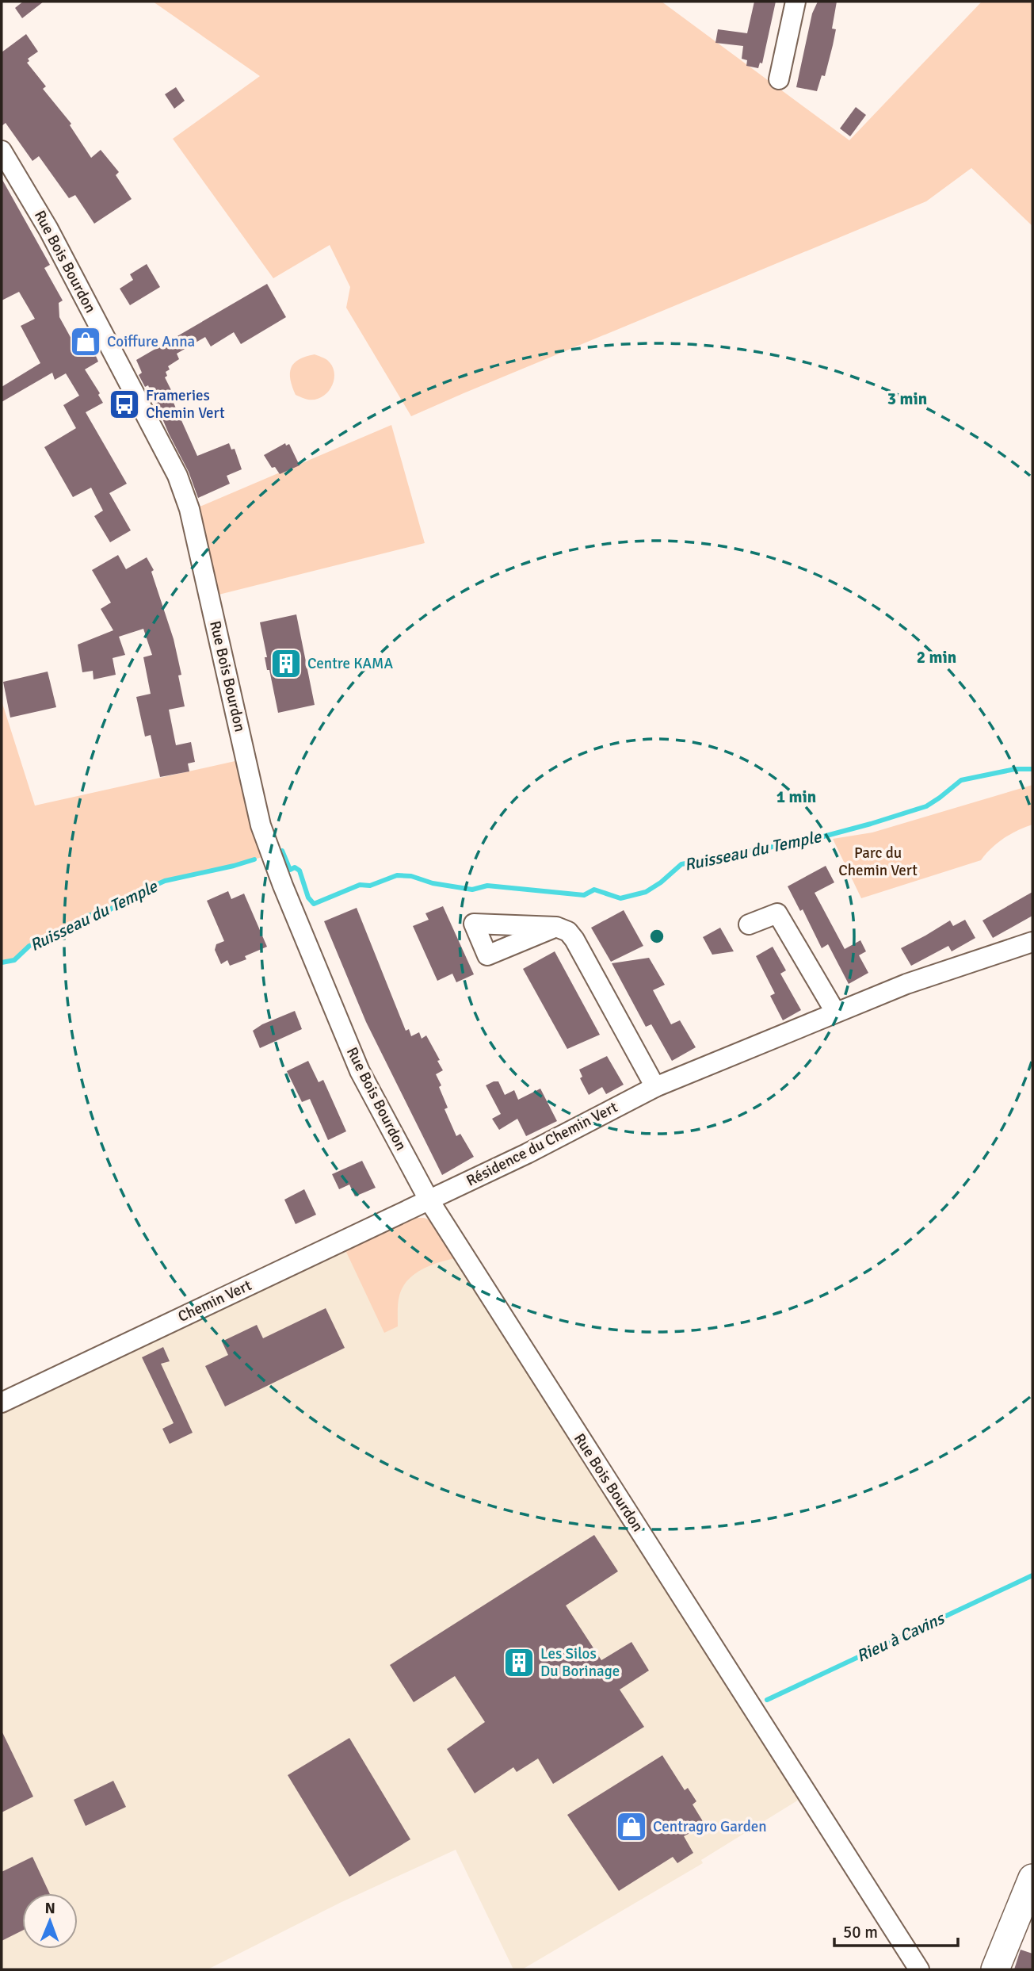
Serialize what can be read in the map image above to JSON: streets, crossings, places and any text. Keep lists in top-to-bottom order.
{
  "streets": {
    "street": ["Rue Bois Bourdon", "Résidence du Chemin Vert", "Chemin Vert"]
  },
  "crossings": [
    ["Rue Bois Bourdon", "Résidence du Chemin Vert"],
    ["Rue Bois Bourdon", "Chemin Vert"],
    ["Résidence du Chemin Vert", "Chemin Vert"]
  ],
  "water": ["Ruisseau du Temple", "Rieu à Cavins"],
  "parks": ["Parc du Chemin Vert"],
  "places": {
    "shop": ["Coiffure Anna", "Centragro Garden"],
    "bus stop": ["Frameries Chemin Vert"],
    "building": ["Centre KAMA", "Les Silos Du Borinage"]
  },
  "scale_bar": "50 m",
  "north": "top",
  "rings": ["3 min", "2 min", "1 min"]
}
